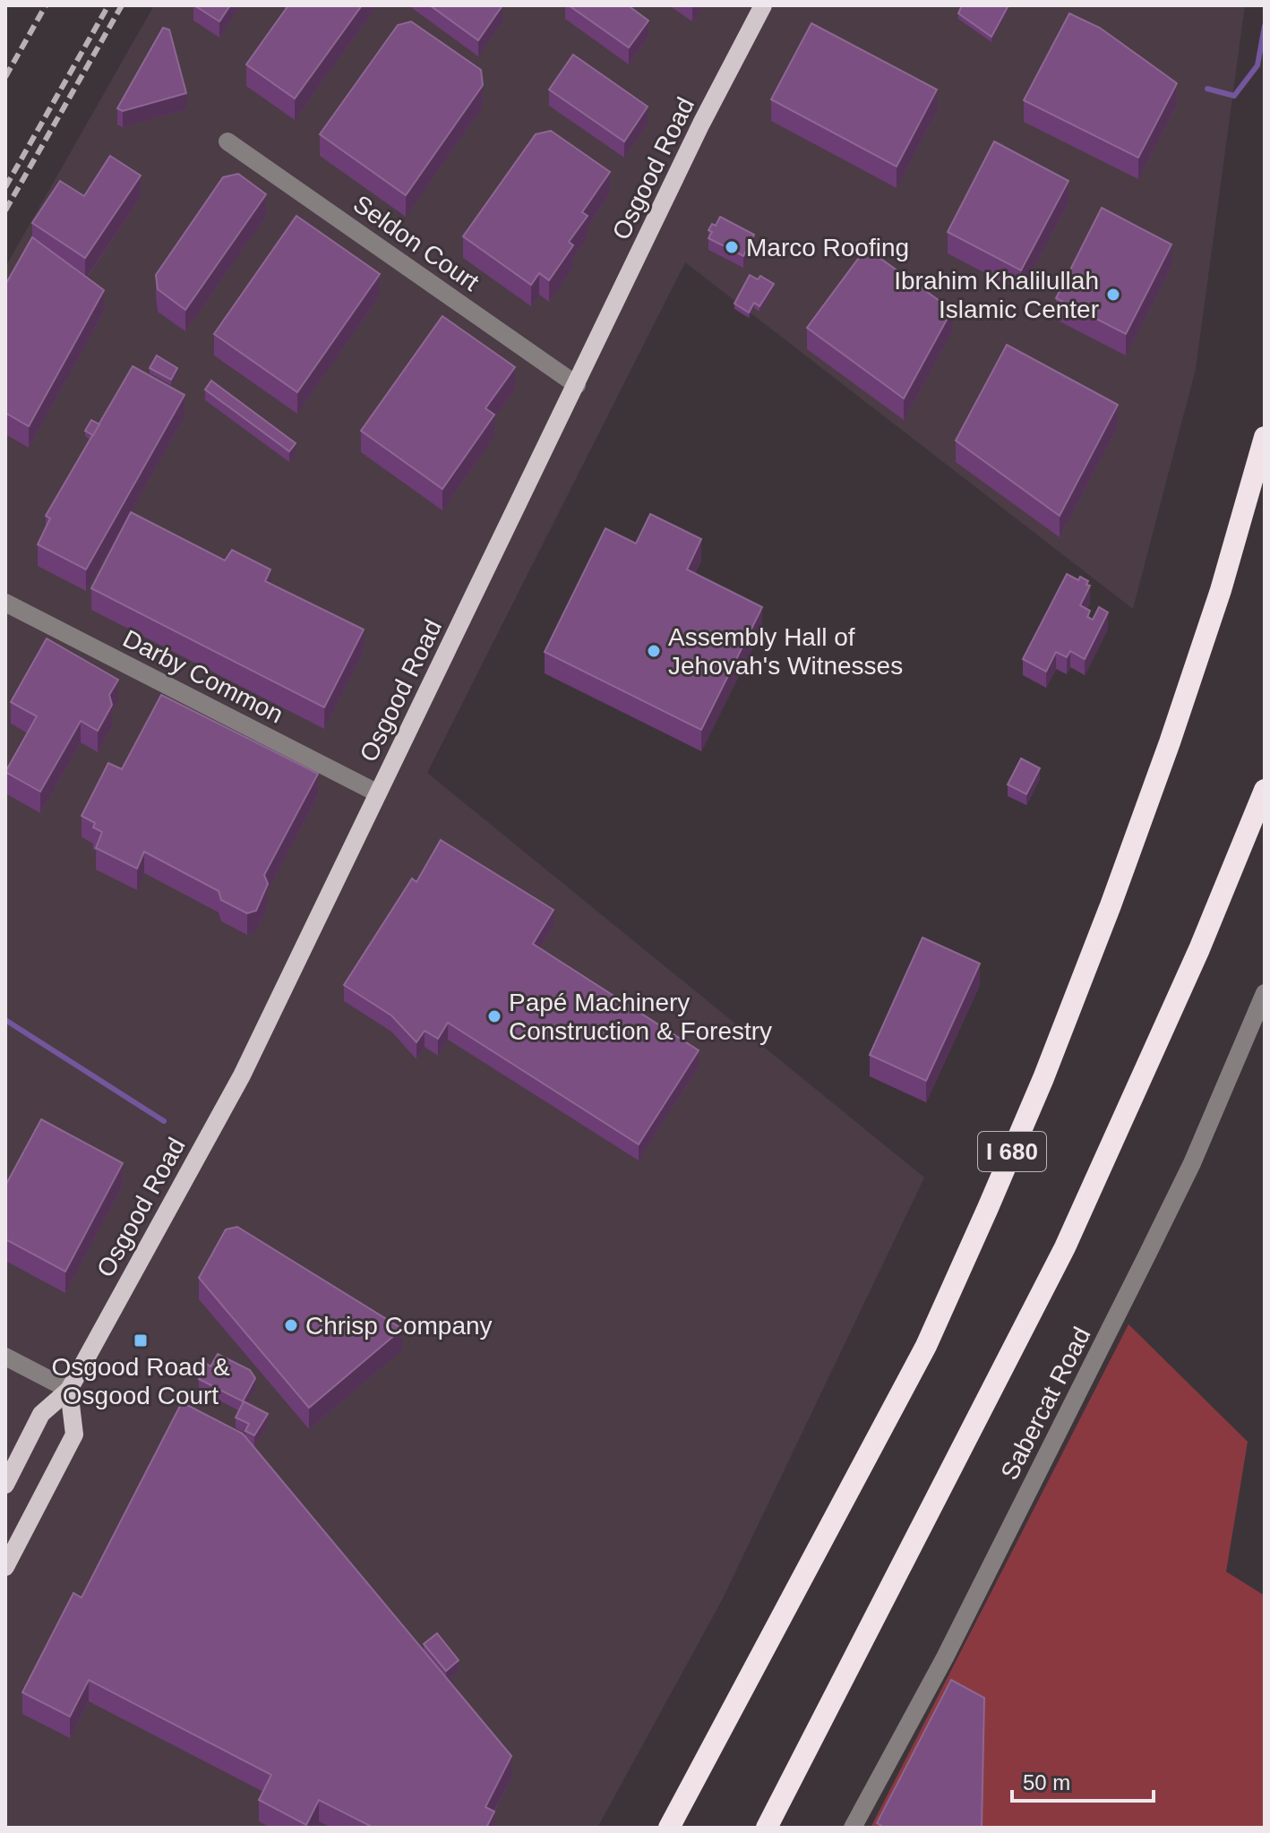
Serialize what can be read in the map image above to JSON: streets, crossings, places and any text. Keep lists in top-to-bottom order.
{
  "streets": {
    "highway": ["I 680"],
    "main road": ["Osgood Road"],
    "street": ["Seldon Court", "Darby Common", "Sabercat Road"]
  },
  "crossings": [
    ["Osgood Road", "Seldon Court"],
    ["Osgood Road", "Darby Common"]
  ],
  "places": {
    "other": [
      "Marco Roofing",
      "Ibrahim Khalilullah Islamic Center",
      "Assembly Hall of Jehovah's Witnesses",
      "Papé Machinery Construction & Forestry",
      "Chrisp Company"
    ],
    "transit": ["Osgood Road & Osgood Court"]
  },
  "scale_bar": "50 m"
}
